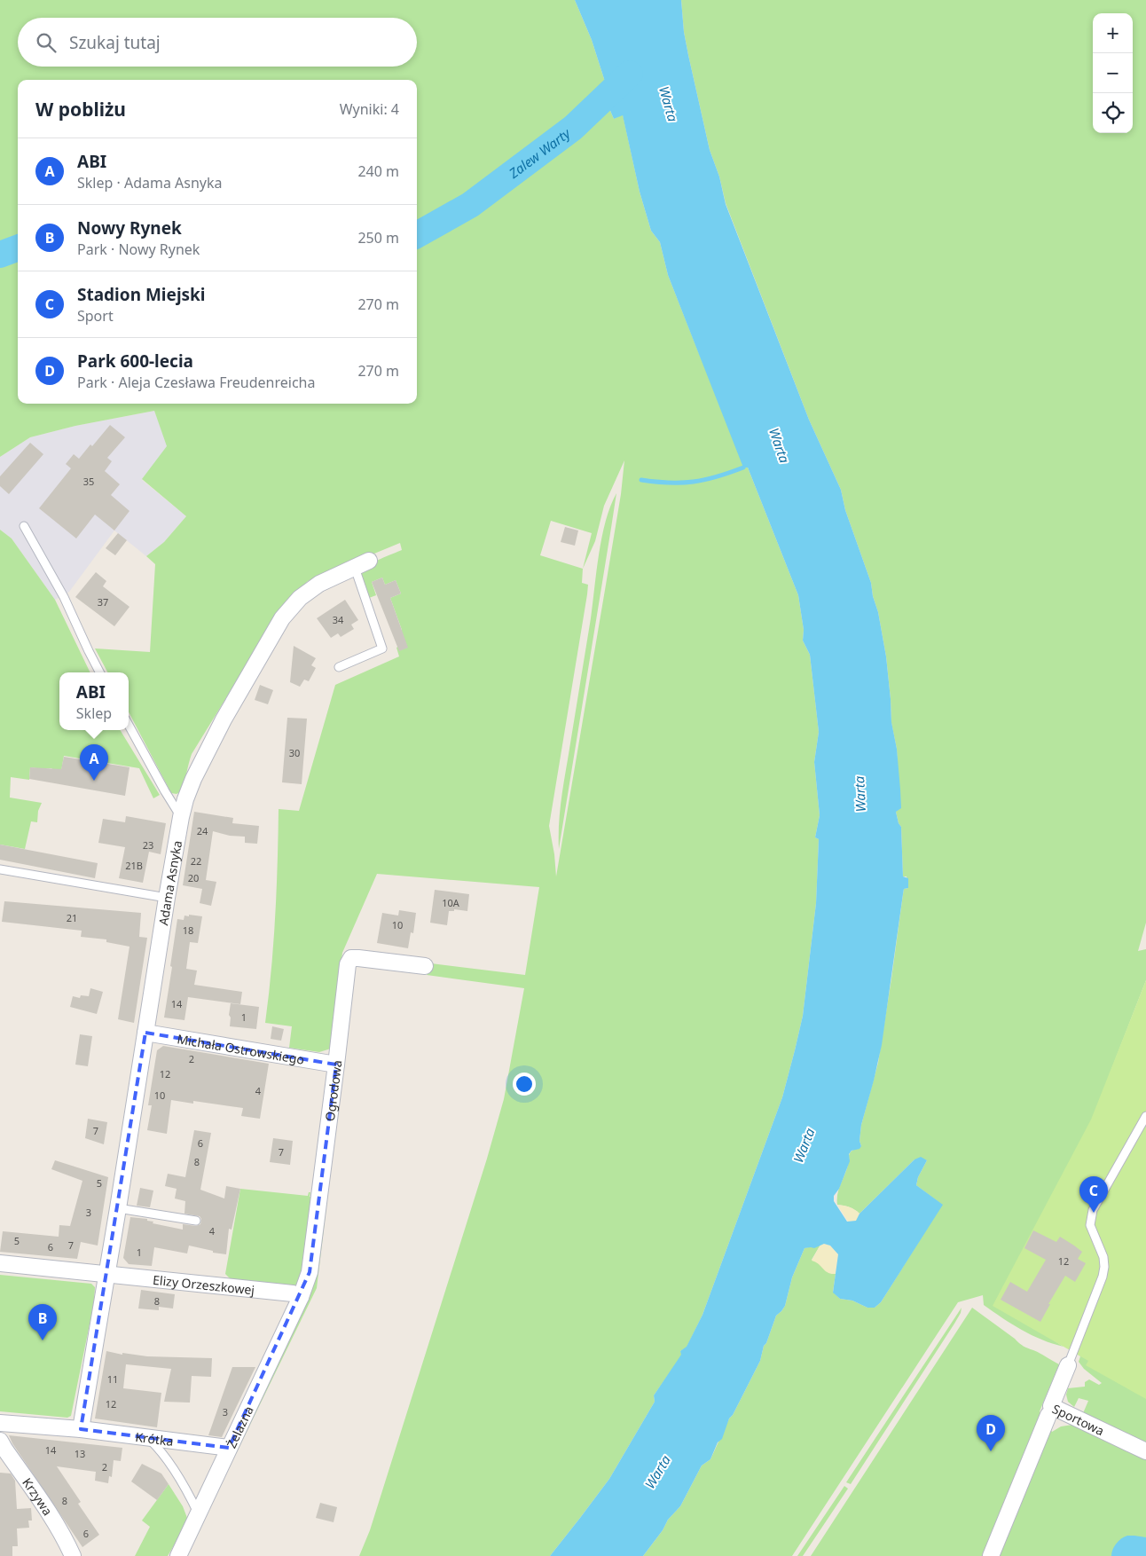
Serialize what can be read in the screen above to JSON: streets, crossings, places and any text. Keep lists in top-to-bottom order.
{
  "streets": {
    "street": [
      "Adama Asnyka",
      "Michała Ostrowskiego",
      "Ogrodowa",
      "Elizy Orzeszkowej",
      "Sportowa",
      "Żelazna",
      "Krótka",
      "Krzywa"
    ]
  },
  "crossings": [
    ["Adama Asnyka", "Michała Ostrowskiego"],
    ["Adama Asnyka", "Elizy Orzeszkowej"],
    ["Adama Asnyka", "Krótka"],
    ["Michała Ostrowskiego", "Ogrodowa"],
    ["Ogrodowa", "Elizy Orzeszkowej"],
    ["Ogrodowa", "Żelazna"],
    ["Elizy Orzeszkowej", "Żelazna"],
    ["Żelazna", "Krótka"]
  ],
  "water": ["Warta", "Zalew Warty"],
  "house_numbers": [
    "35",
    "37",
    "34",
    "30",
    "24",
    "23",
    "22",
    "21B",
    "20",
    "10A",
    "21",
    "10",
    "18",
    "14",
    "1",
    "2",
    "12",
    "4",
    "10",
    "7",
    "6",
    "7",
    "8",
    "5",
    "3",
    "4",
    "5",
    "7",
    "6",
    "1",
    "12",
    "8",
    "11",
    "12",
    "3",
    "14",
    "13",
    "2",
    "8",
    "6"
  ],
  "page": {
    "map_buttons": ["+", "−"],
    "search": "Szukaj tutaj",
    "heading": ["W pobliżu", "Wyniki: 4"],
    "list": [
      {
        "mark": "A",
        "name": "ABI",
        "note": "Sklep · Adama Asnyka",
        "value": "240 m"
      },
      {
        "mark": "B",
        "name": "Nowy Rynek",
        "note": "Park · Nowy Rynek",
        "value": "250 m"
      },
      {
        "mark": "C",
        "name": "Stadion Miejski",
        "note": "Sport",
        "value": "270 m"
      },
      {
        "mark": "D",
        "name": "Park 600-lecia",
        "note": "Park · Aleja Czesława Freudenreicha",
        "value": "270 m"
      }
    ],
    "popup": ["ABI", "Sklep"],
    "pins": [
      "A",
      "C",
      "B",
      "D"
    ]
  }
}
